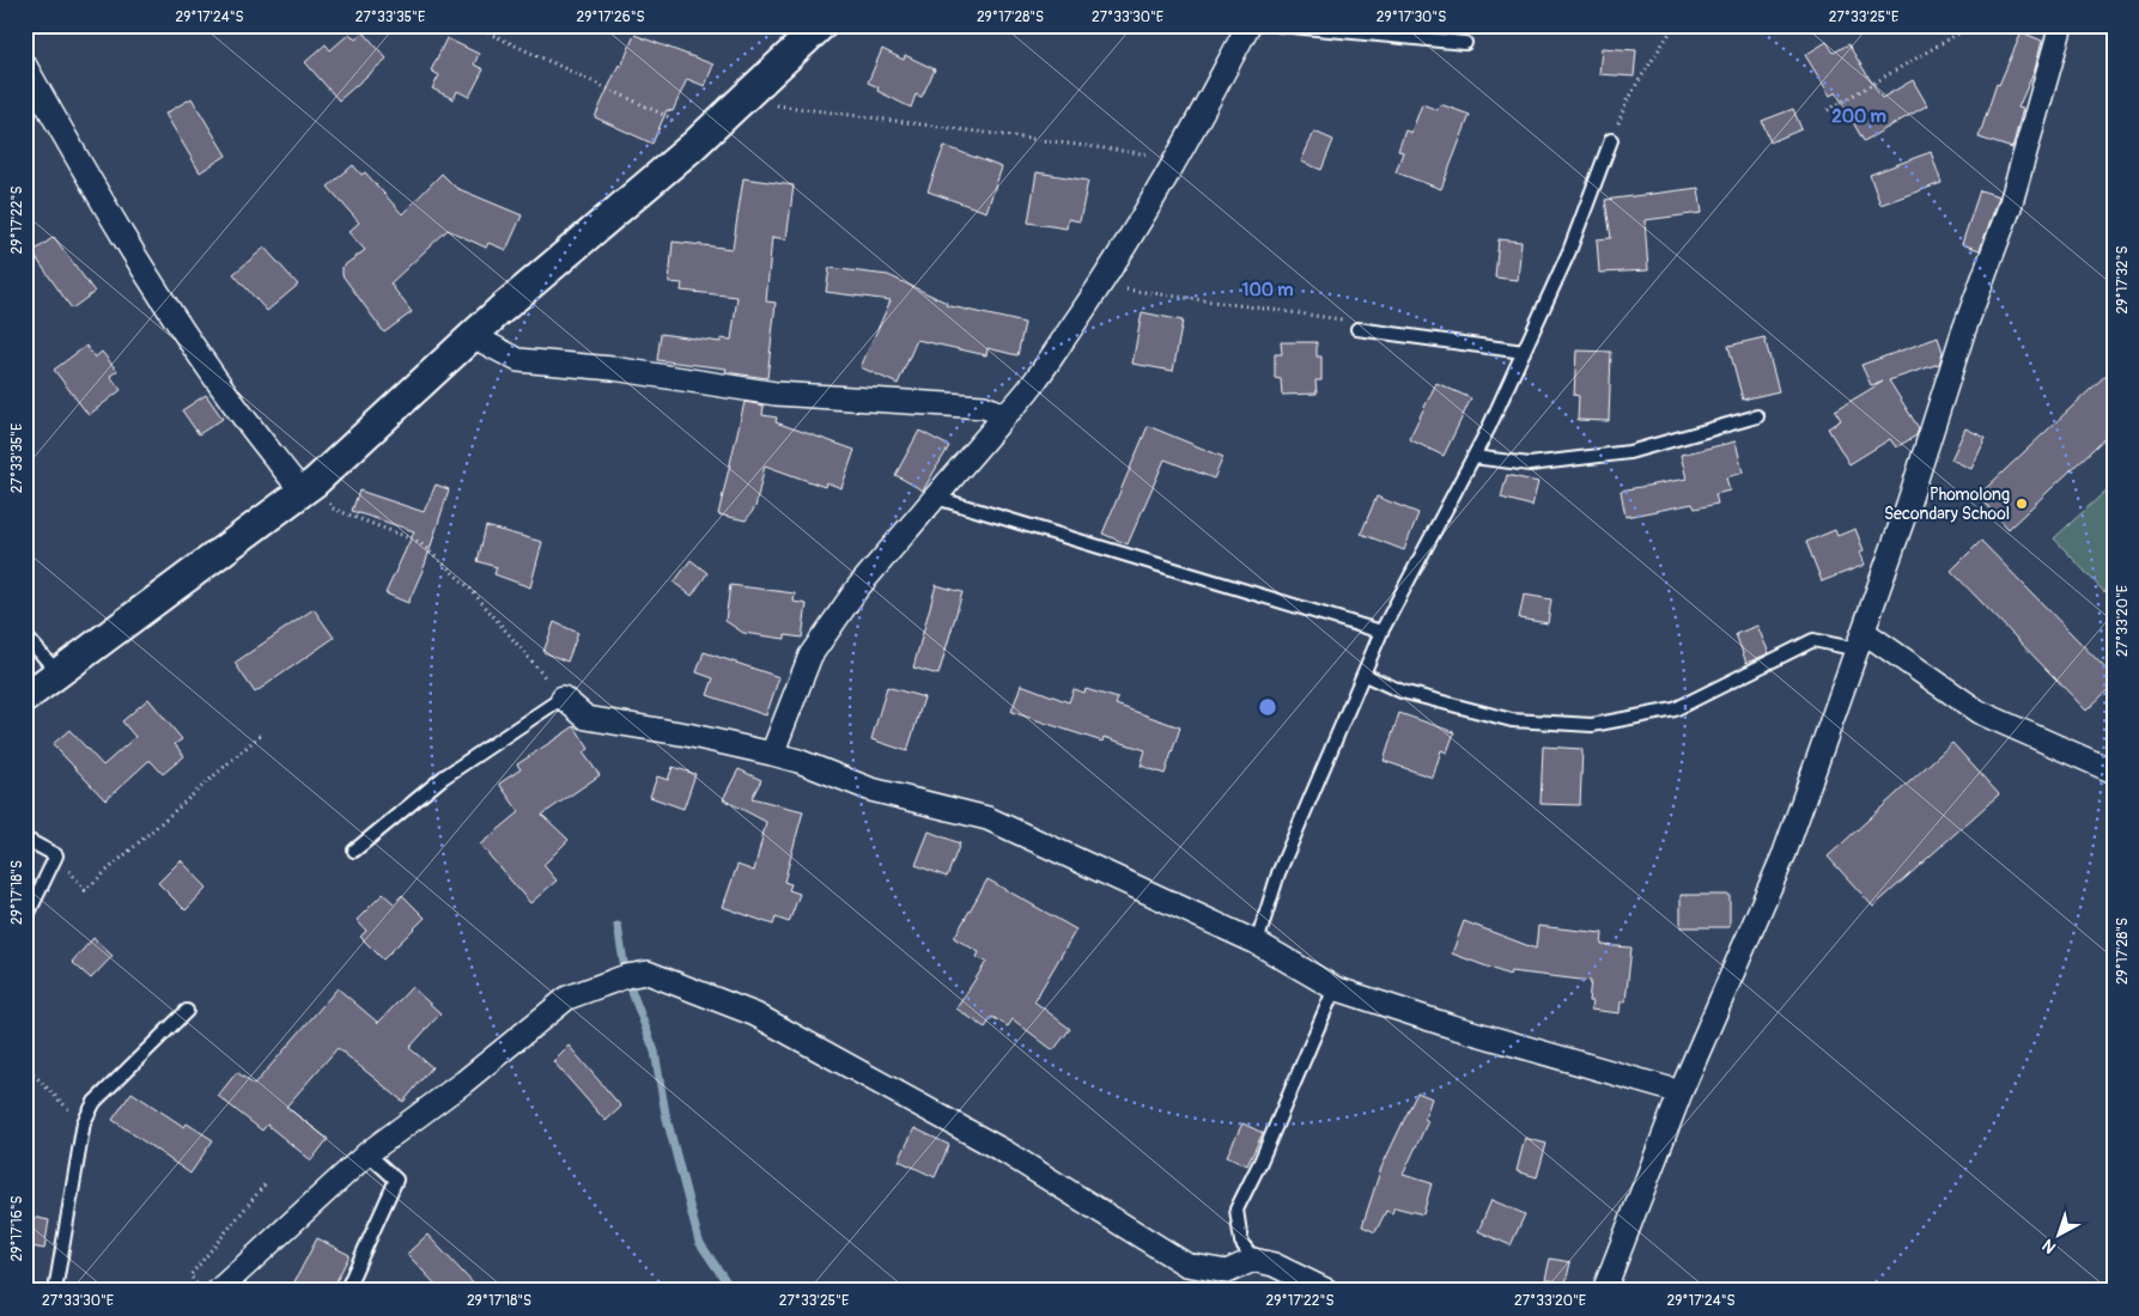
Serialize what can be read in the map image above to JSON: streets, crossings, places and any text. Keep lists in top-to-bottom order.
{
  "places": ["Phomolong Secondary School"],
  "north": "bottom left",
  "coordinates": [
    "29°17'24\"S",
    "27°33'35\"E",
    "29°17'26\"S",
    "29°17'28\"S",
    "27°33'30\"E",
    "29°17'30\"S",
    "27°33'25\"E",
    "29°17'22\"S",
    "29°17'32\"S",
    "27°33'20\"E",
    "29°17'18\"S",
    "29°17'16\"S"
  ],
  "rings": ["200 m", "100 m"]
}
